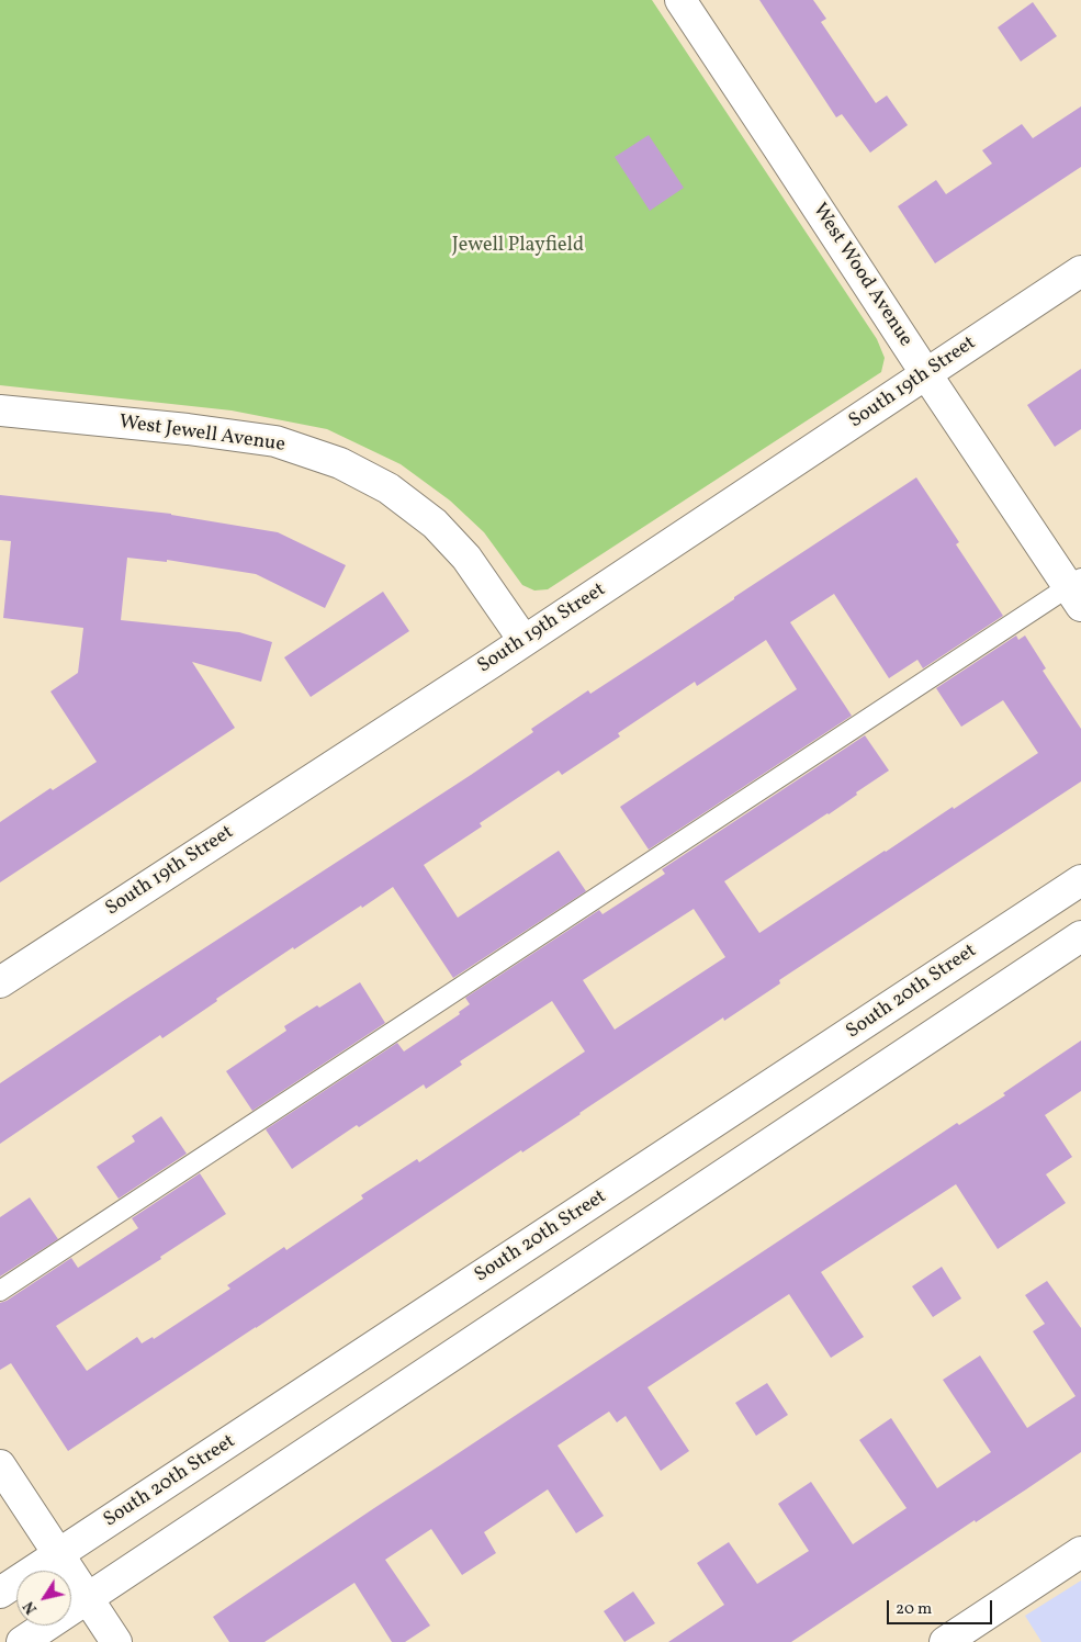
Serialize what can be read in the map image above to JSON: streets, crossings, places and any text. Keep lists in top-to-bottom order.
{
  "streets": {
    "street": [
      "West Wood Avenue",
      "South 19th Street",
      "West Jewell Avenue",
      "South 20th Street"
    ]
  },
  "crossings": [
    ["West Wood Avenue", "South 19th Street"],
    ["South 19th Street", "West Jewell Avenue"]
  ],
  "parks": ["Jewell Playfield"],
  "scale_bar": "20 m",
  "north": "bottom left"
}
